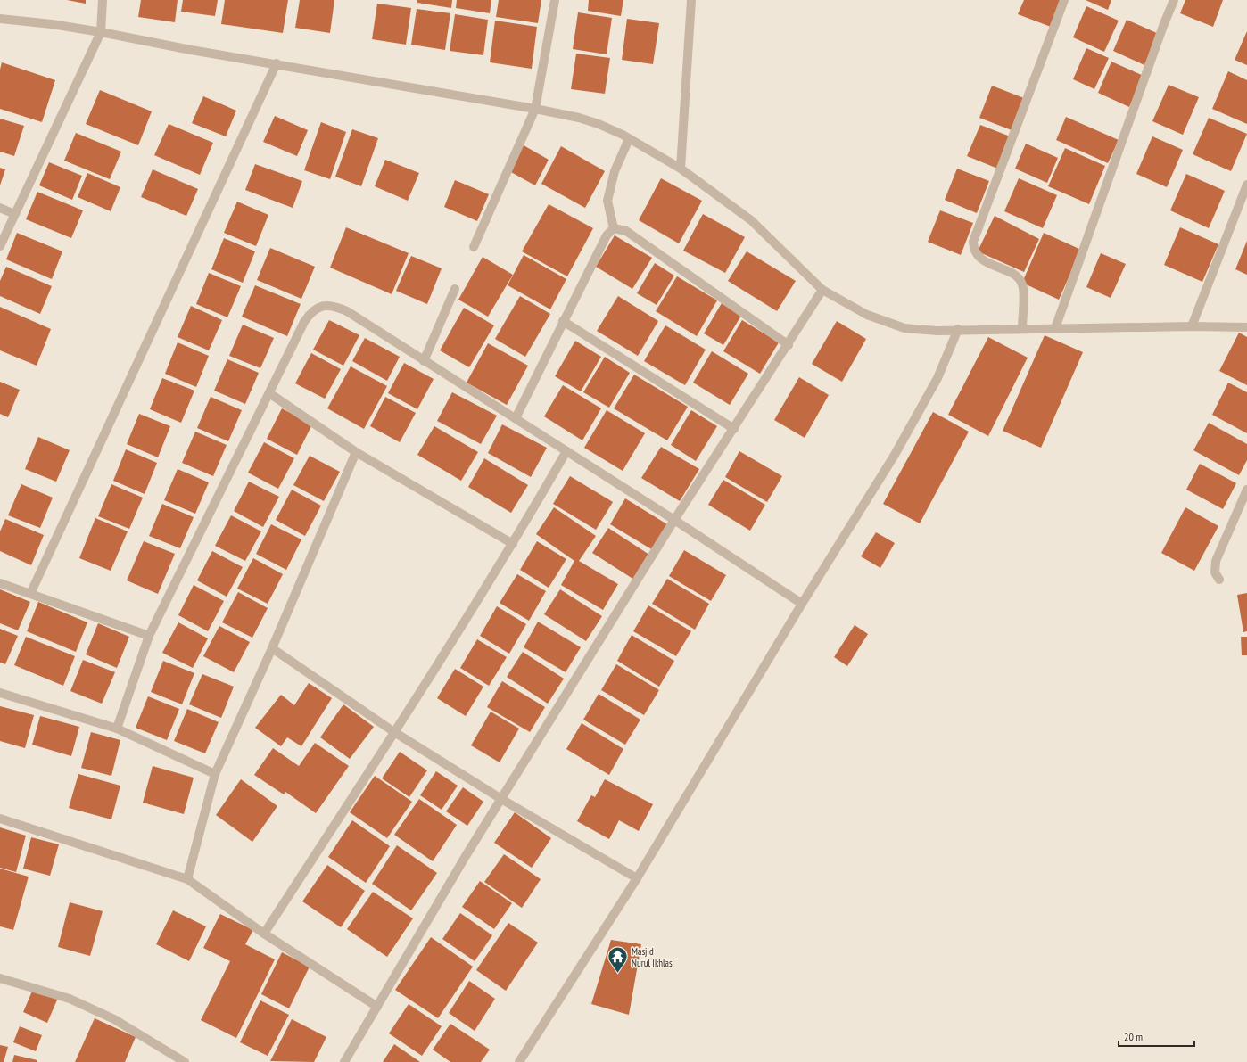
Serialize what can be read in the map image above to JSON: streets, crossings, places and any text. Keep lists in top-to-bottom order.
{
  "places": {
    "temple": ["Masjid Nurul Ikhlas"]
  },
  "scale_bar": "20 m"
}
